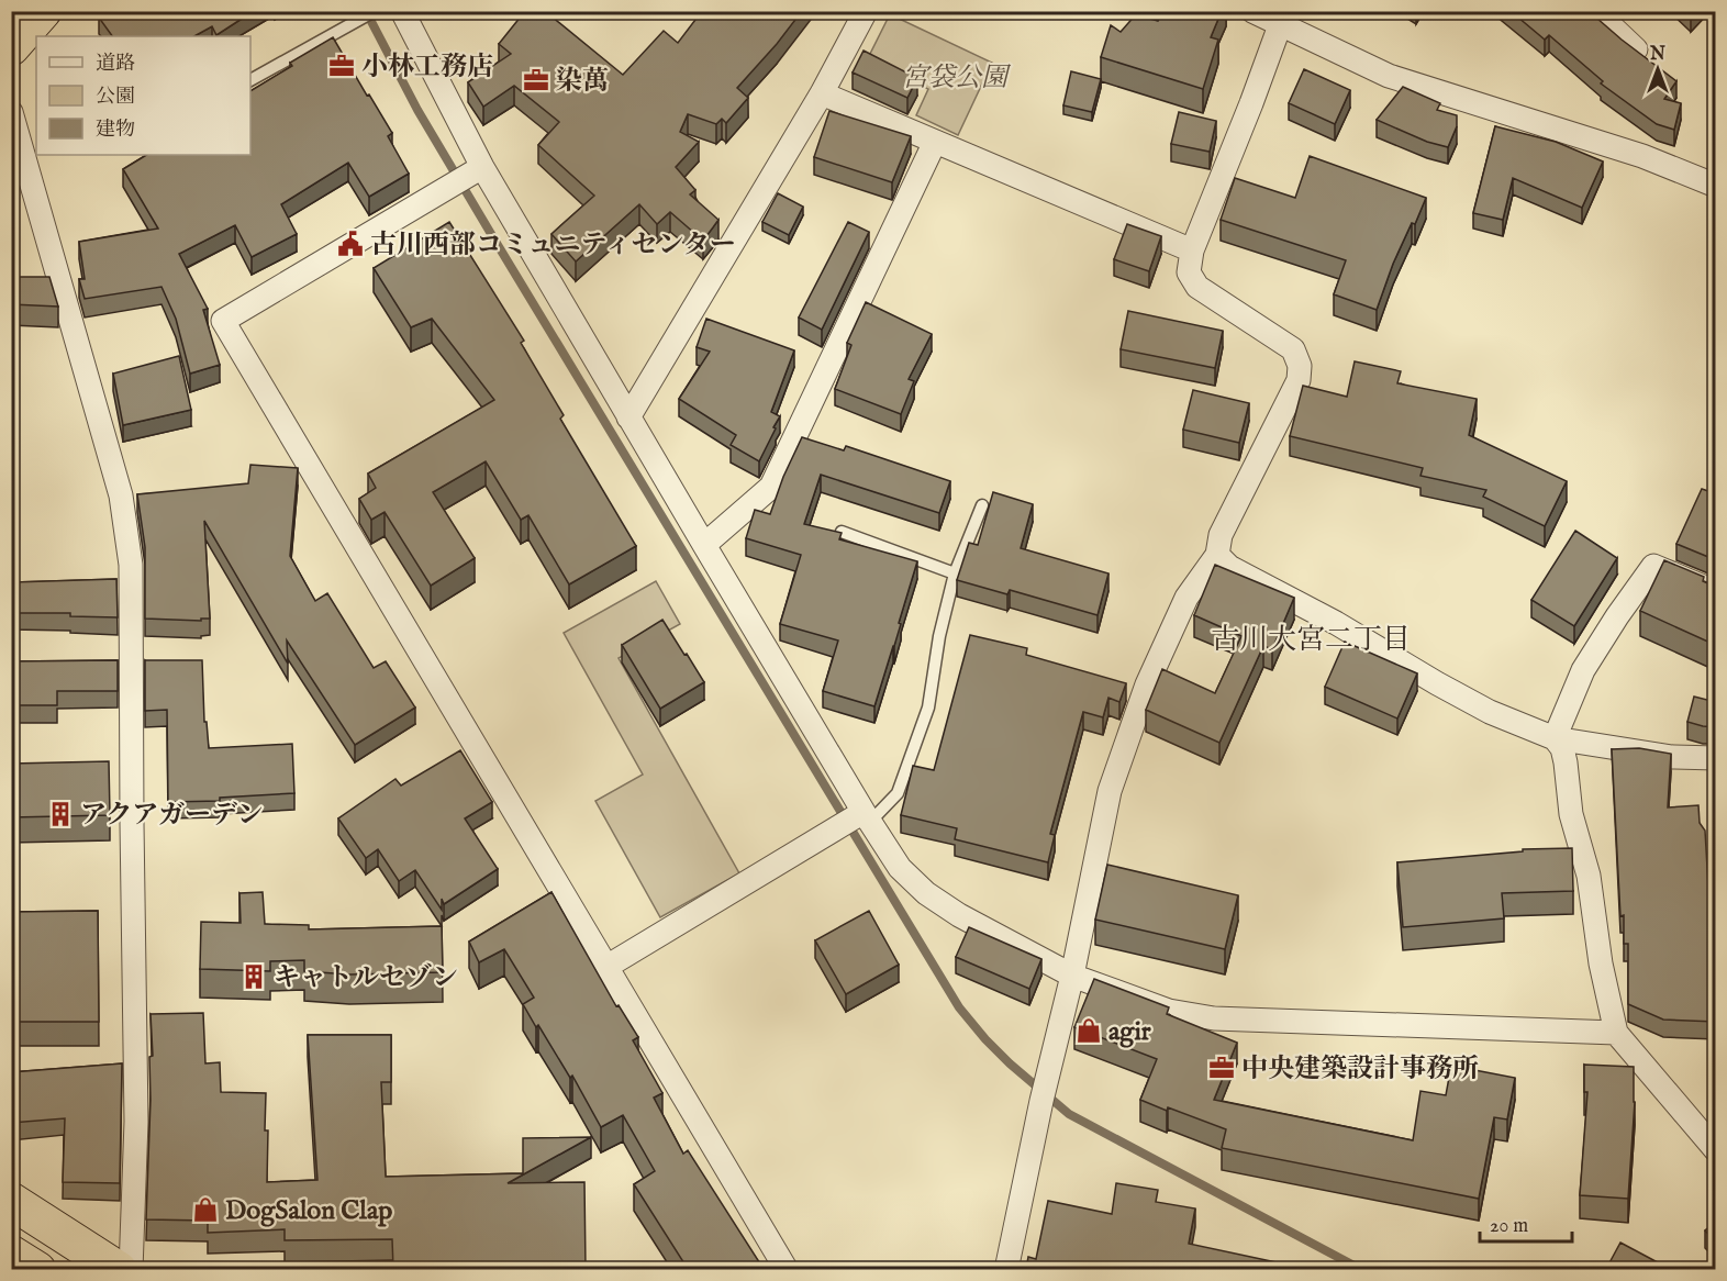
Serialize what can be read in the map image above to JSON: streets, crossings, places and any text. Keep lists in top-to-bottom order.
{
  "districts": ["古川大宮二丁目"],
  "parks": ["宮袋公園"],
  "places": {
    "office": ["小林工務店", "染萬", "中央建築設計事務所"],
    "public building": ["古川西部コミュニティセンター"],
    "building": ["アクアガーデン", "キャトルセゾン"],
    "shop": ["agir", "DogSalon Clap"]
  },
  "legend": ["道路", "公園", "建物"],
  "scale_bar": "20 m",
  "north": "top"
}
